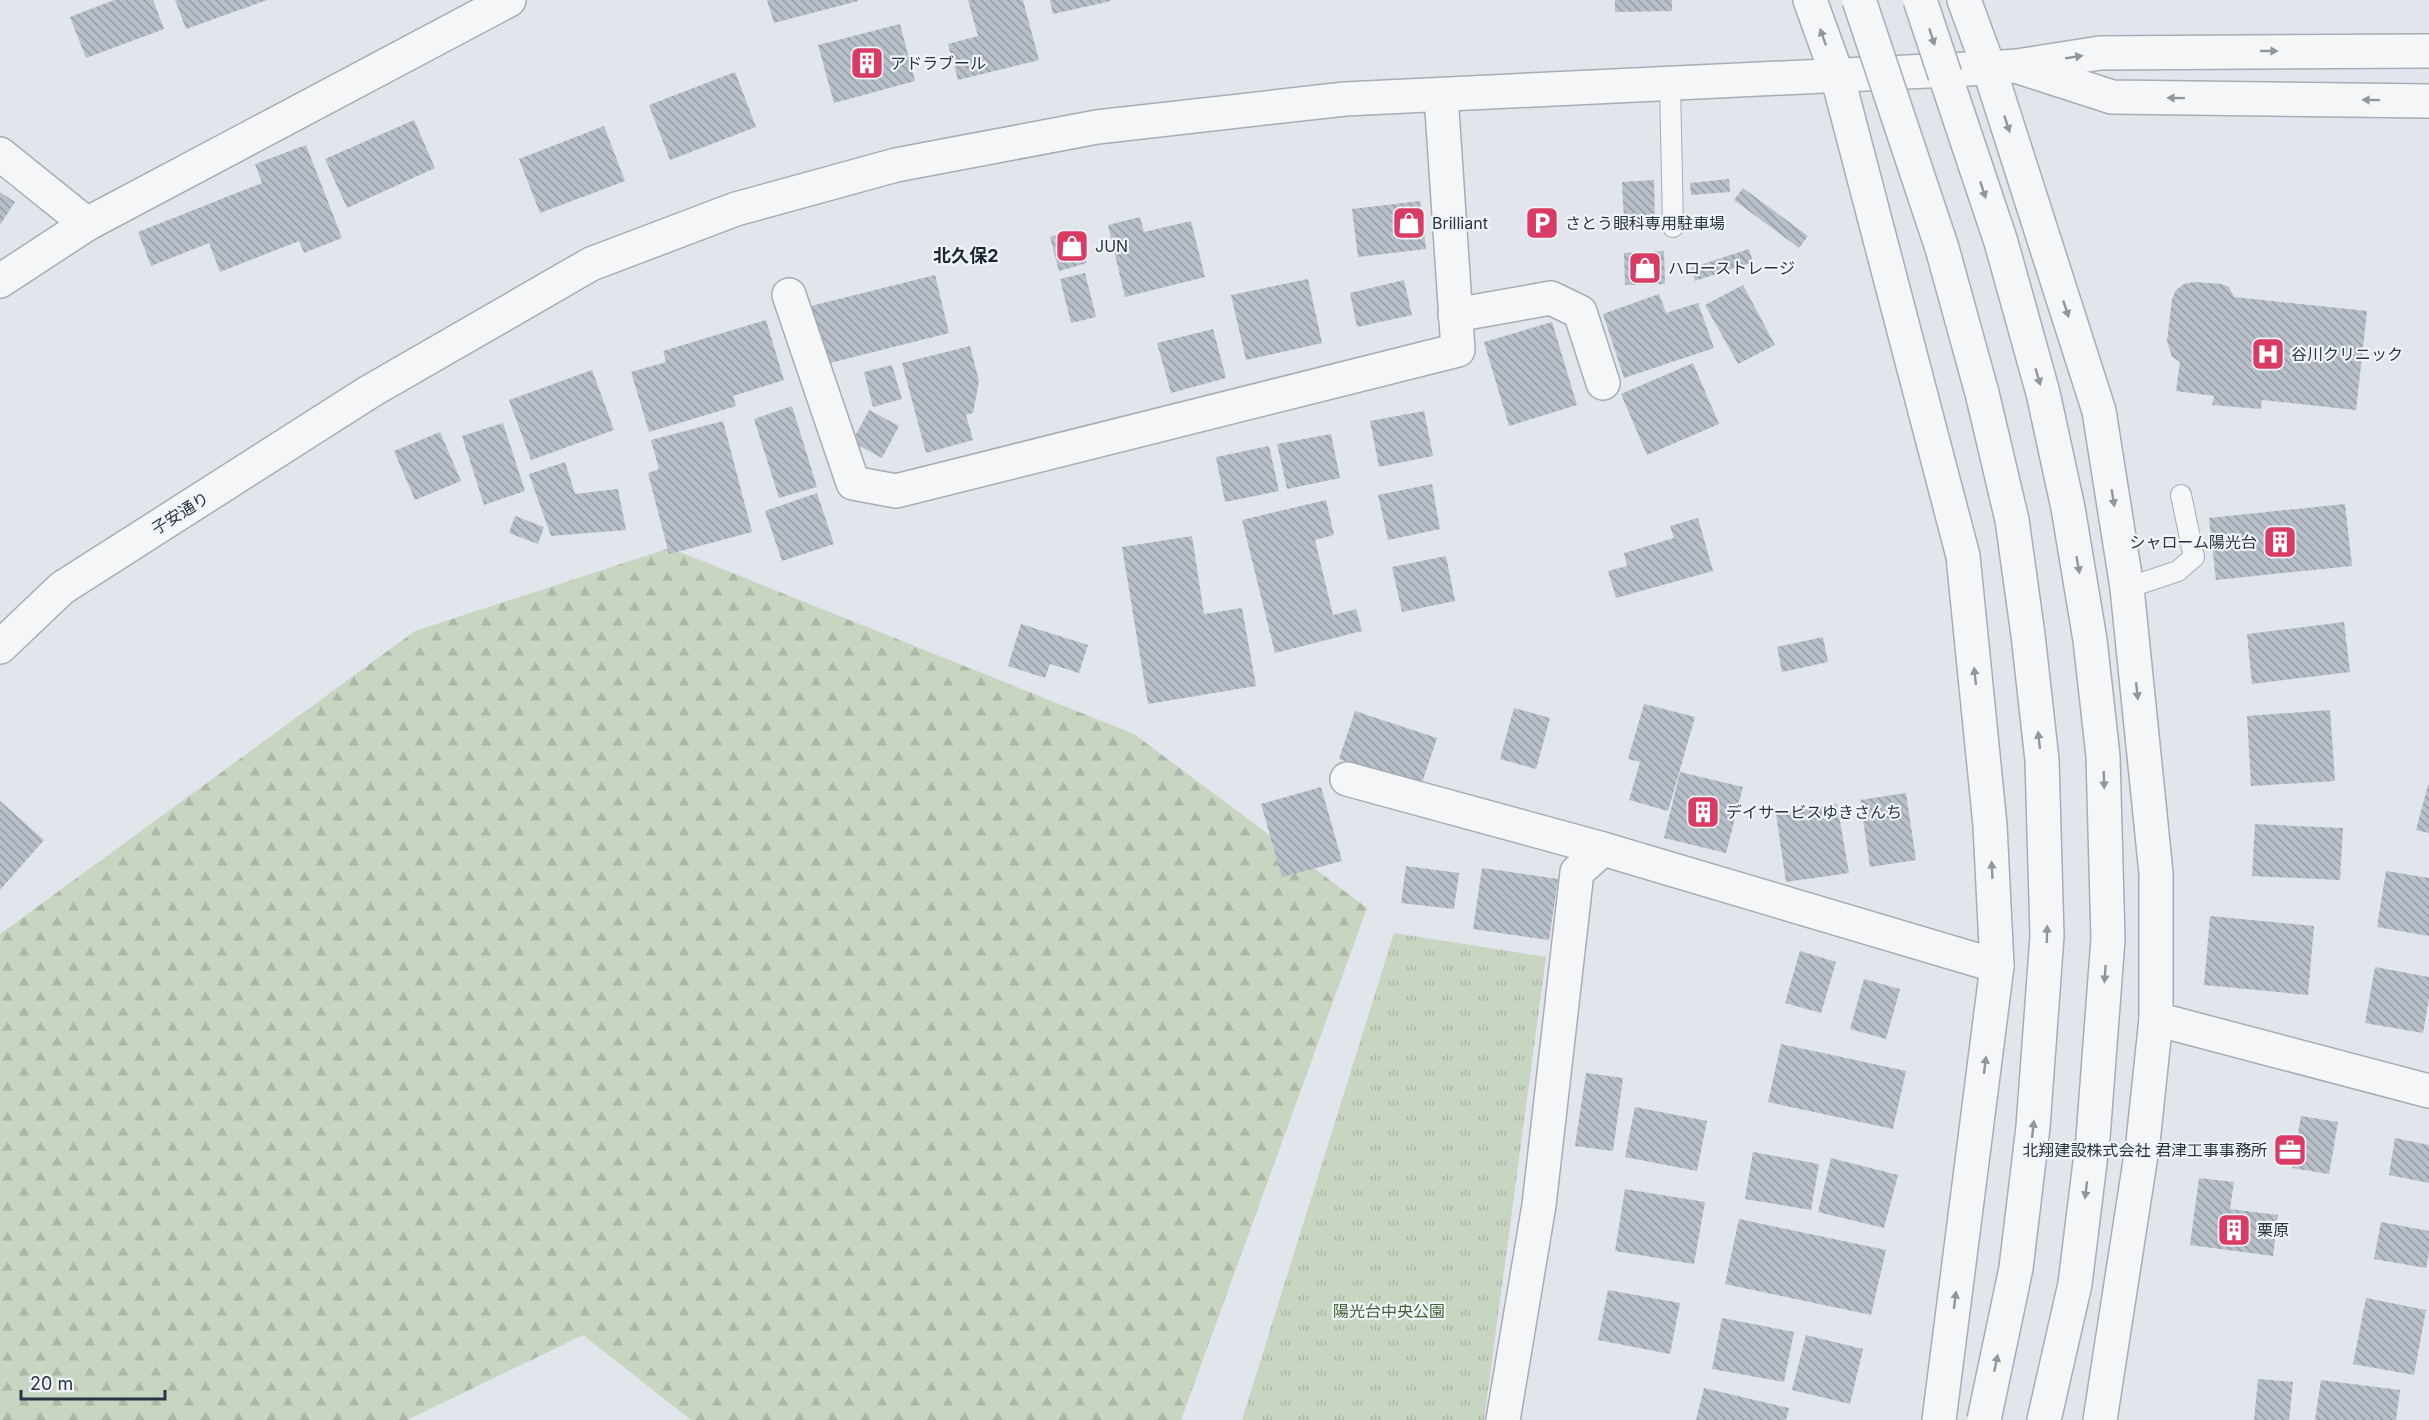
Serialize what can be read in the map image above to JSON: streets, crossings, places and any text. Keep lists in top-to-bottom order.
{
  "streets": {
    "street": ["子安通り"]
  },
  "districts": ["北久保2"],
  "parks": ["陽光台中央公園"],
  "places": {
    "building": [
      "アドラブール",
      "シャローム陽光台",
      "デイサービスゆきさんち",
      "栗原"
    ],
    "shop": ["Brilliant", "JUN", "ハローストレージ"],
    "parking": ["さとう眼科専用駐車場"],
    "hospital": ["谷川クリニック"],
    "office": ["北翔建設株式会社 君津工事事務所"]
  },
  "scale_bar": "20 m"
}
